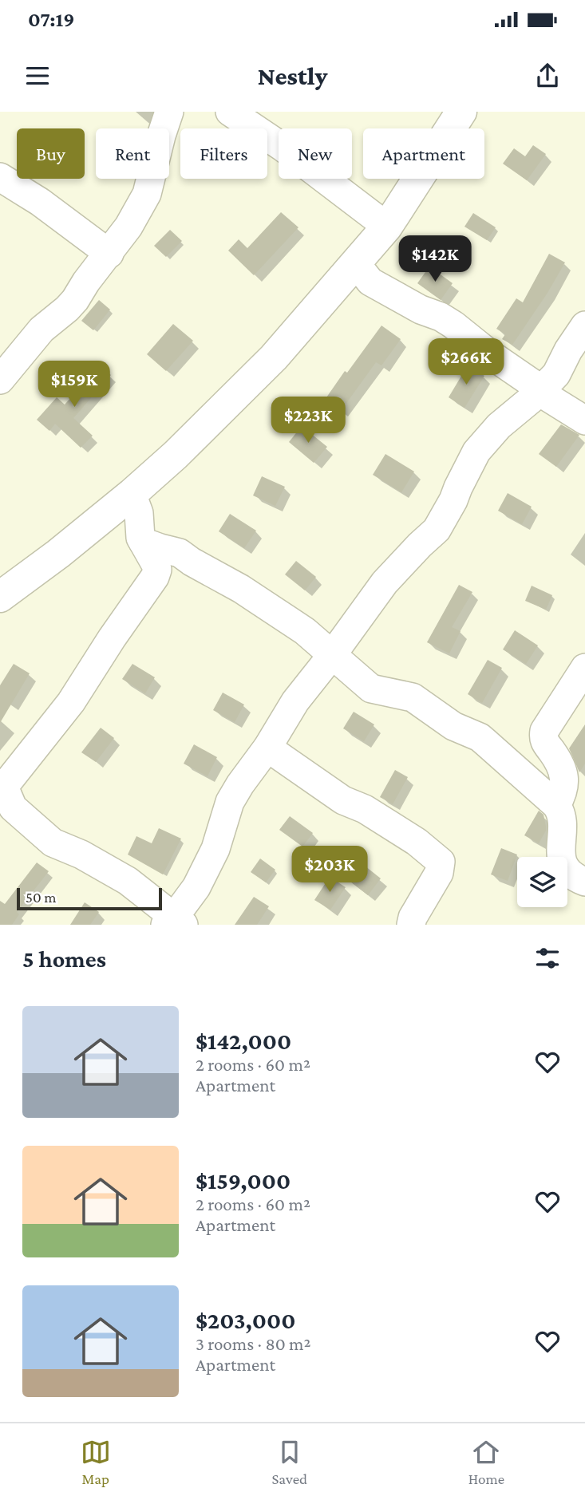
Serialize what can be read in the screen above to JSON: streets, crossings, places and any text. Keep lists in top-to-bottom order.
{
  "scale_bar": "50 m",
  "page": {
    "status": "07:19",
    "header": "Nestly",
    "chip": [
      "Buy",
      "Rent",
      "Filters",
      "New",
      "Apartment"
    ],
    "price": [
      "$142K",
      "$266K",
      "$159K",
      "$223K",
      "$203K"
    ],
    "scale": "50 m",
    "heading": "5 homes",
    "list": [
      {
        "name": "$142,000",
        "note": "2 rooms · 60 m² · Apartment"
      },
      {
        "name": "$159,000",
        "note": "2 rooms · 60 m² · Apartment"
      },
      {
        "name": "$203,000",
        "note": "3 rooms · 80 m² · Apartment"
      }
    ],
    "tabs": ["Map", "Saved", "Home"]
  }
}
